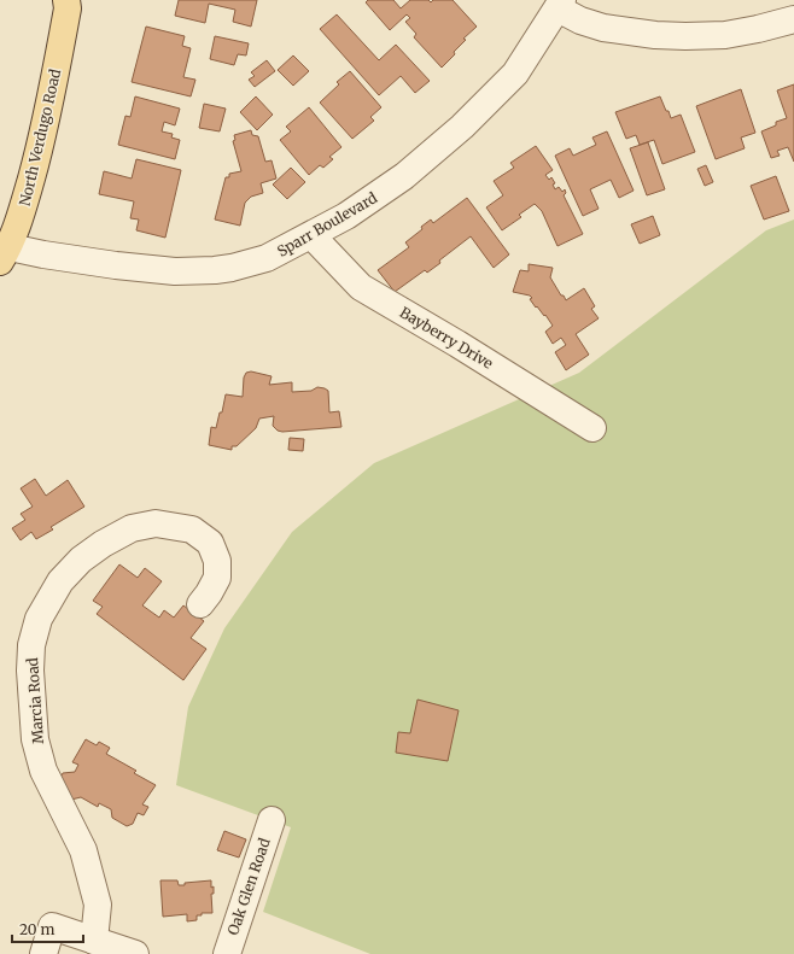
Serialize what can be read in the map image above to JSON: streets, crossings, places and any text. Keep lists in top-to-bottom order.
{
  "streets": {
    "main road": ["North Verdugo Road"],
    "street": [
      "Sparr Boulevard",
      "Bayberry Drive",
      "Marcia Road",
      "Oak Glen Road"
    ]
  },
  "crossings": [
    ["North Verdugo Road", "Sparr Boulevard"],
    ["Sparr Boulevard", "Bayberry Drive"]
  ],
  "scale_bar": "20 m"
}
